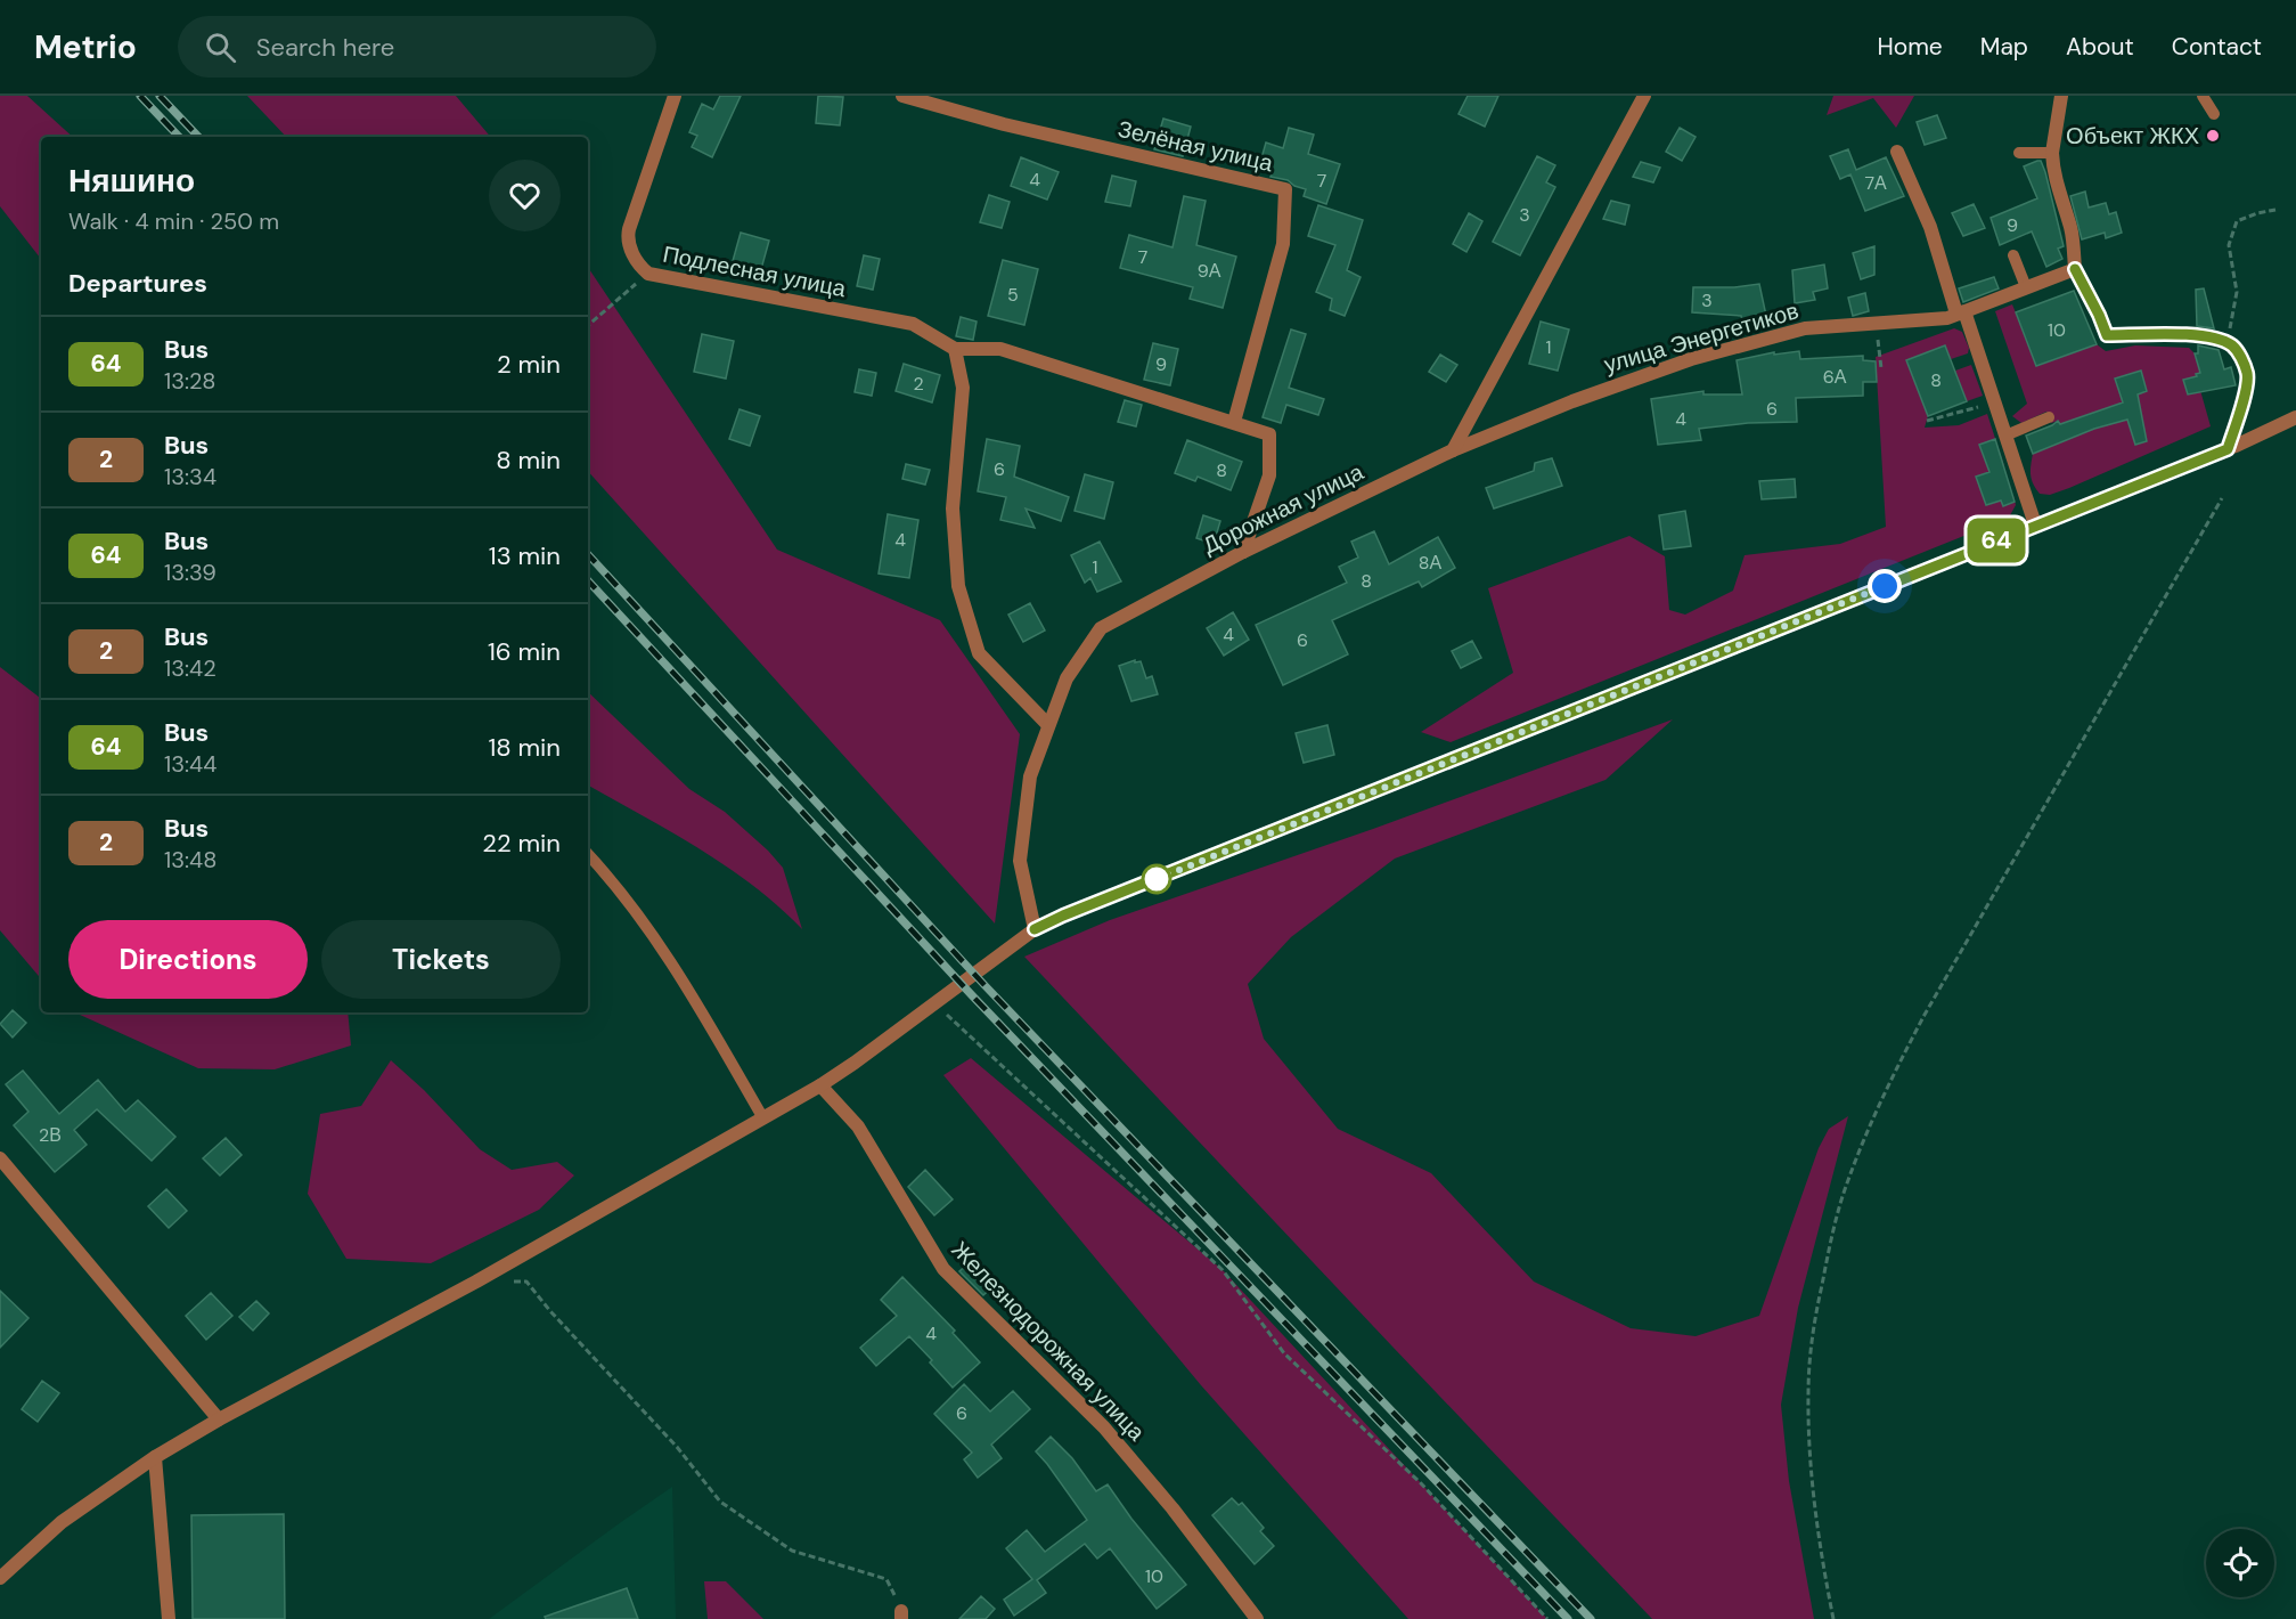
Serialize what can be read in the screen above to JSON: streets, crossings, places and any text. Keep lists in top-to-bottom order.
{
  "streets": {
    "street": [
      "Зелёная улица",
      "Подлесная улица",
      "улица Энергетиков",
      "Дорожная улица",
      "Железнодорожная улица"
    ]
  },
  "crossings": [
    ["улица Энергетиков", "Дорожная улица"]
  ],
  "places": ["Объект ЖКХ"],
  "lines": ["bus line 64"],
  "house_numbers": [
    "4",
    "7",
    "7А",
    "3",
    "9",
    "7",
    "9А",
    "5",
    "3",
    "10",
    "1",
    "9",
    "6А",
    "8",
    "2",
    "6",
    "4",
    "6",
    "8",
    "4",
    "8А",
    "1",
    "8",
    "4",
    "6",
    "2В",
    "4",
    "6",
    "10"
  ],
  "page": {
    "header": "Metrio",
    "search": "Search here",
    "nav": [
      "Home",
      "Map",
      "About",
      "Contact"
    ],
    "on_map": "64",
    "heading": [
      ["Няшино", "Walk · 4 min · 250 m"],
      "Departures"
    ],
    "list": [
      {
        "mark": "64",
        "name": "Bus",
        "note": "13:28",
        "value": "2 min"
      },
      {
        "mark": "2",
        "name": "Bus",
        "note": "13:34",
        "value": "8 min"
      },
      {
        "mark": "64",
        "name": "Bus",
        "note": "13:39",
        "value": "13 min"
      },
      {
        "mark": "2",
        "name": "Bus",
        "note": "13:42",
        "value": "16 min"
      },
      {
        "mark": "64",
        "name": "Bus",
        "note": "13:44",
        "value": "18 min"
      },
      {
        "mark": "2",
        "name": "Bus",
        "note": "13:48",
        "value": "22 min"
      }
    ],
    "buttons": ["Directions", "Tickets"]
  }
}
